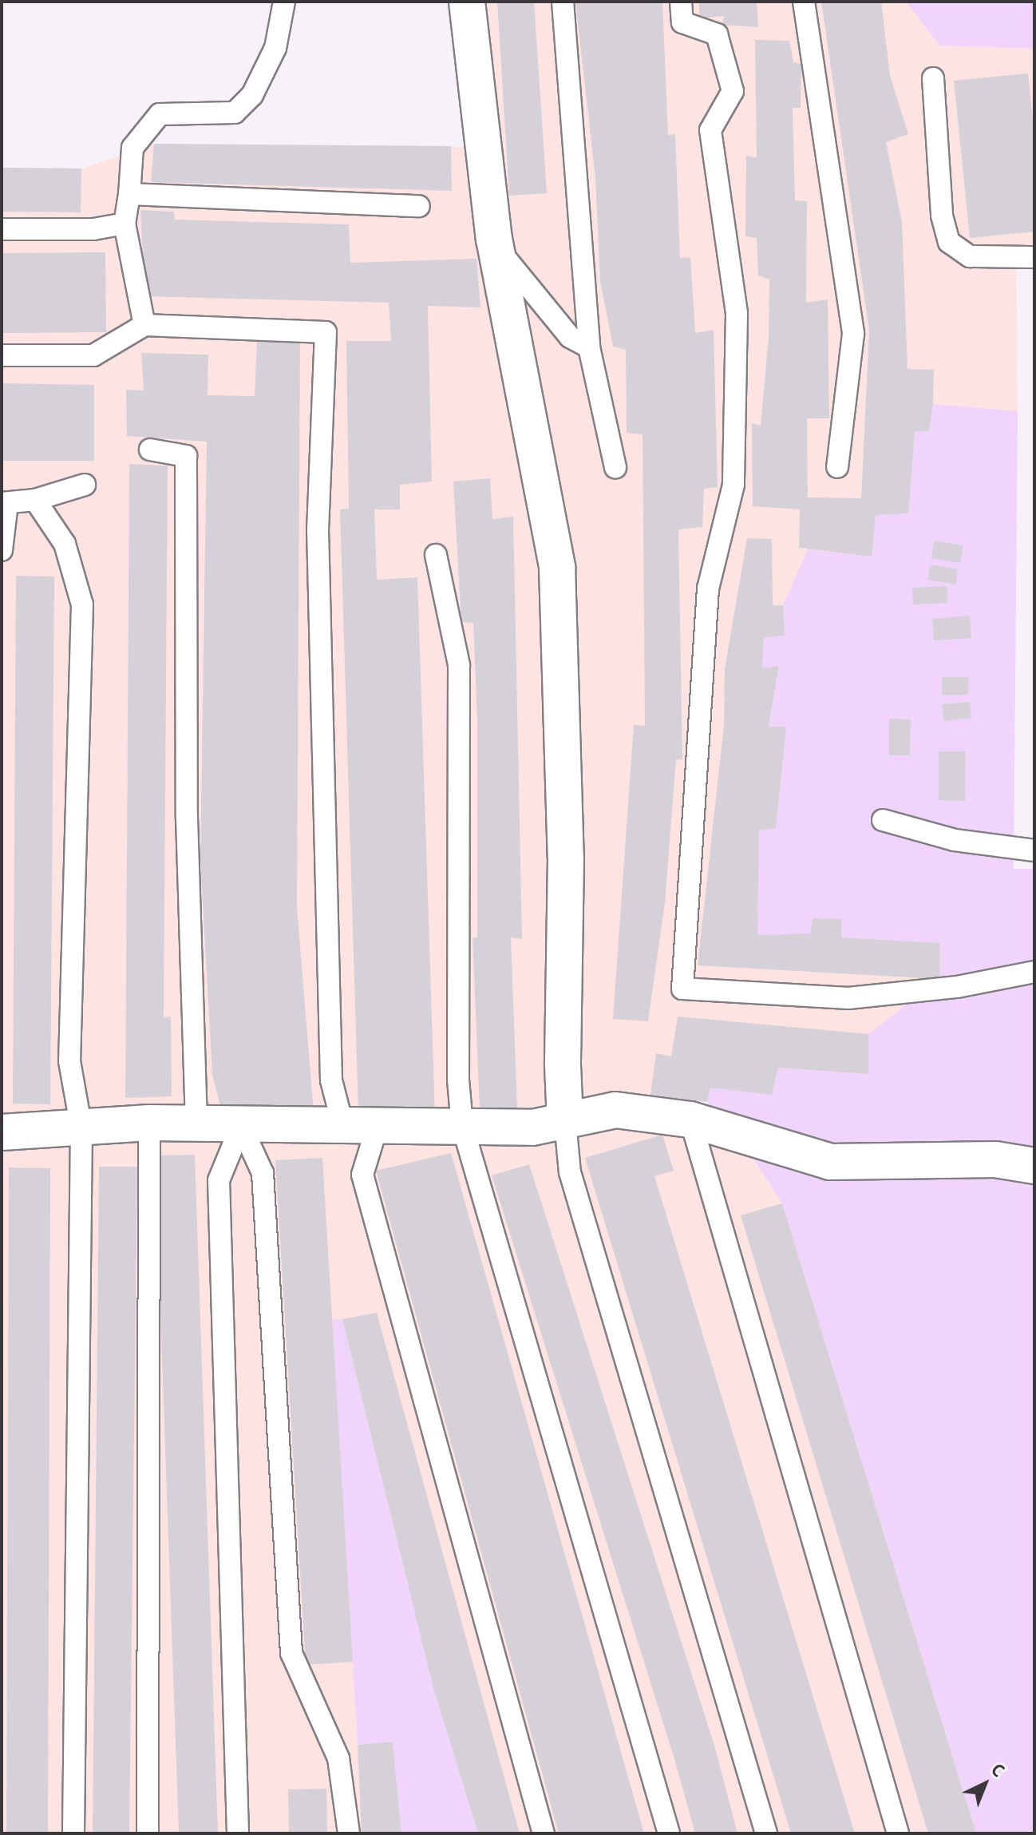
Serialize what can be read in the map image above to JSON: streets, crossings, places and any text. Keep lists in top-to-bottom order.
{
  "north": "top right"
}
